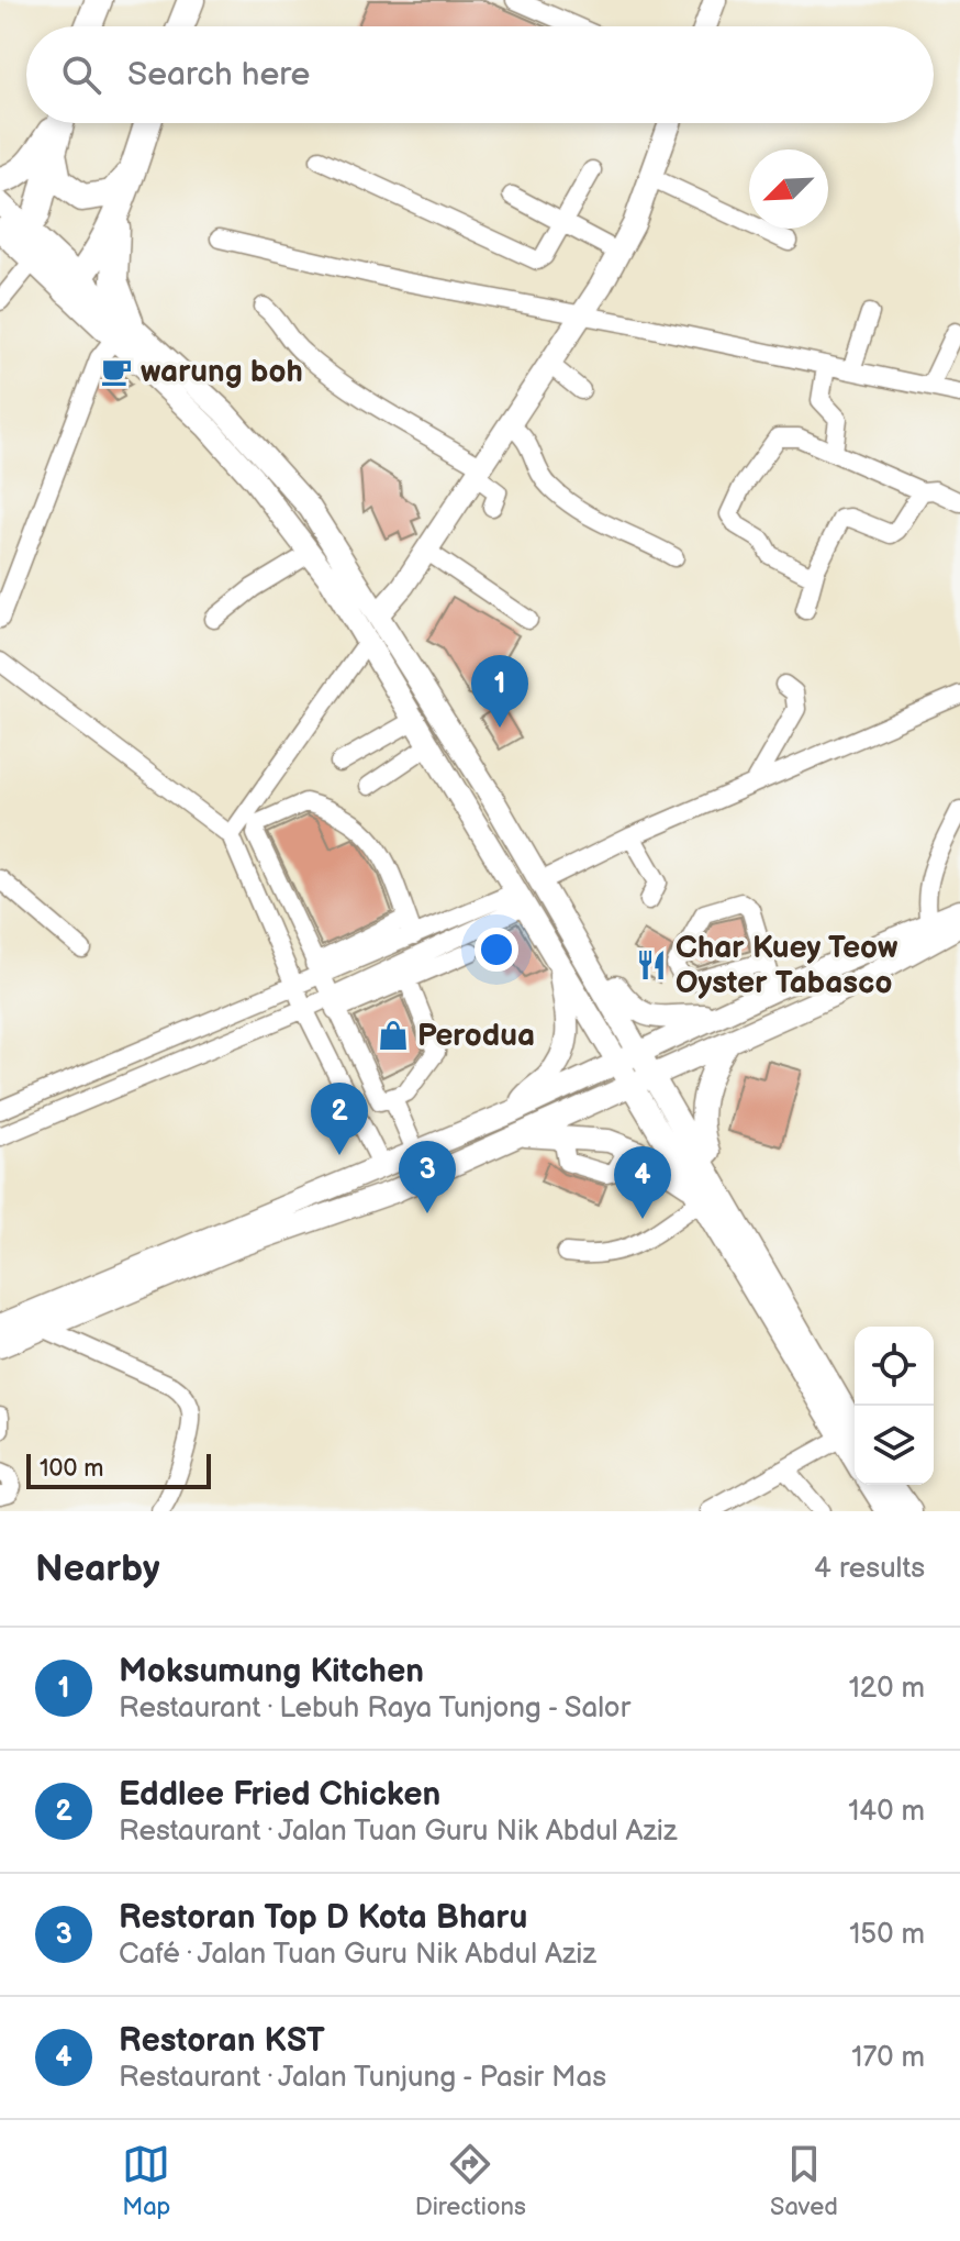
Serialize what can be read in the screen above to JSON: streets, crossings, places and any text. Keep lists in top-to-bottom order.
{
  "places": {
    "cafe": ["warung boh"],
    "restaurant": ["Char Kuey Teow Oyster Tabasco"],
    "shop": ["Perodua"]
  },
  "scale_bar": "100 m",
  "north": "bottom left",
  "page": {
    "search": "Search here",
    "pins": [
      "1",
      "2",
      "3",
      "4"
    ],
    "scale": "100 m",
    "heading": ["Nearby", "4 results"],
    "list": [
      {
        "mark": "1",
        "name": "Moksumung Kitchen",
        "note": "Restaurant · Lebuh Raya Tunjong - Salor",
        "value": "120 m"
      },
      {
        "mark": "2",
        "name": "Eddlee Fried Chicken",
        "note": "Restaurant · Jalan Tuan Guru Nik Abdul Aziz",
        "value": "140 m"
      },
      {
        "mark": "3",
        "name": "Restoran Top D Kota Bharu",
        "note": "Café · Jalan Tuan Guru Nik Abdul Aziz",
        "value": "150 m"
      },
      {
        "mark": "4",
        "name": "Restoran KST",
        "note": "Restaurant · Jalan Tunjung - Pasir Mas",
        "value": "170 m"
      }
    ],
    "nav": ["Map", "Directions", "Saved"]
  }
}
